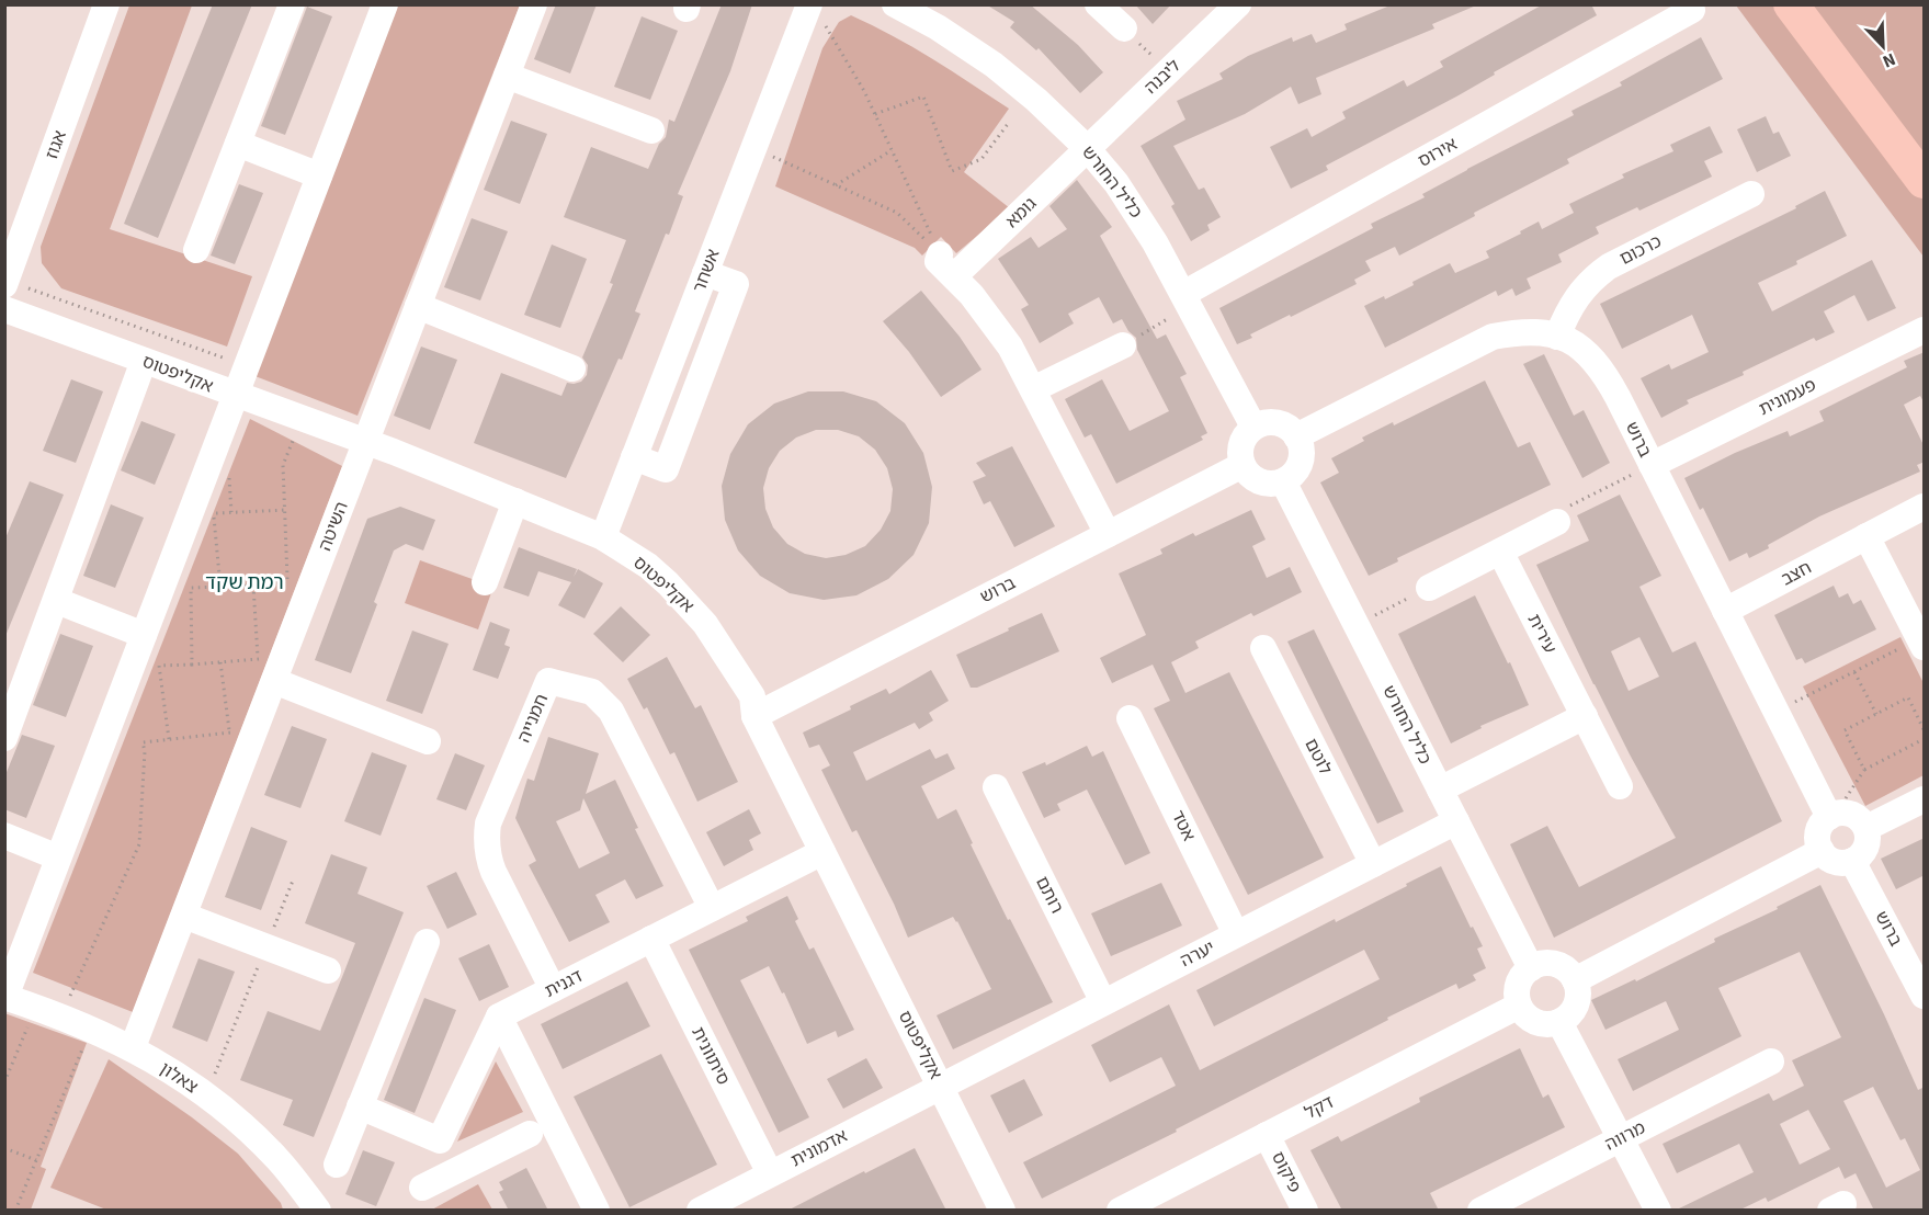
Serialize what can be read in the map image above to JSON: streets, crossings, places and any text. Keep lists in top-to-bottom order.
{
  "streets": {
    "street": [
      "ליבנה",
      "אגוז",
      "אירוס",
      "כליל החורש",
      "גומא",
      "כרכום",
      "אשחר",
      "אקליפטוס",
      "פעמונית",
      "ברוש",
      "השיטה",
      "חצב",
      "עירית",
      "חמנייה",
      "לוטם",
      "אטד",
      "רותם",
      "יערה",
      "דגנית",
      "סיתוונית",
      "צאלון",
      "דקל",
      "מרווה",
      "אדמונית",
      "פיקוס"
    ]
  },
  "crossings": [
    ["ליבנה", "כליל החורש"],
    ["ליבנה", "גומא"],
    ["אירוס", "כליל החורש"],
    ["כליל החורש", "גומא"],
    ["כליל החורש", "ברוש"],
    ["כליל החורש", "יערה"],
    ["כליל החורש", "דקל"],
    ["כרכום", "ברוש"],
    ["אשחר", "אקליפטוס"],
    ["אקליפטוס", "ברוש"],
    ["אקליפטוס", "השיטה"],
    ["אקליפטוס", "יערה"],
    ["אקליפטוס", "דגנית"],
    ["אקליפטוס", "אדמונית"],
    ["פעמונית", "ברוש"],
    ["ברוש", "חצב"],
    ["השיטה", "צאלון"],
    ["חמנייה", "דגנית"],
    ["לוטם", "יערה"],
    ["אטד", "יערה"],
    ["רותם", "יערה"],
    ["יערה", "אדמונית"],
    ["דגנית", "סיתוונית"],
    ["סיתוונית", "אדמונית"],
    ["דקל", "פיקוס"]
  ],
  "districts": ["רמת שקד"],
  "north": "bottom right"
}
